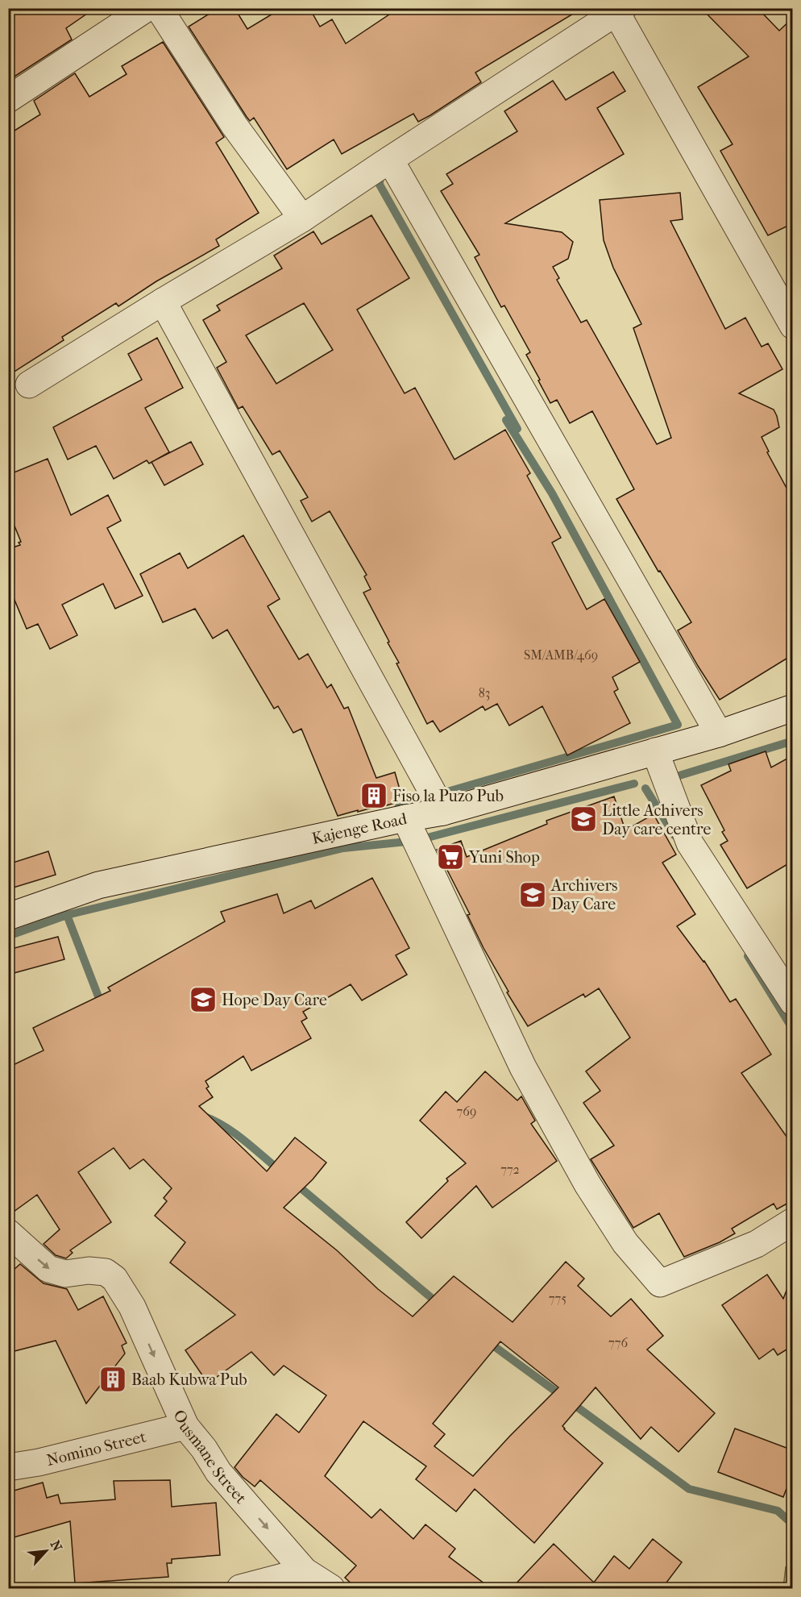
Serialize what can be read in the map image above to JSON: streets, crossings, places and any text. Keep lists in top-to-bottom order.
{
  "streets": {
    "street": ["Kajenge Road", "Nomino Street", "Ousmane Street"]
  },
  "crossings": [
    ["Nomino Street", "Ousmane Street"]
  ],
  "one_way": ["Ousmane Street"],
  "places": {
    "building": ["Fiso la Puzo Pub", "Baab Kubwa Pub"],
    "school or university": ["Little Achivers Day care centre", "Archivers Day Care", "Hope Day Care"],
    "supermarket": ["Yuni Shop"]
  },
  "house_numbers": [
    "SM/AMB/469",
    "83",
    "769",
    "772",
    "775",
    "776"
  ],
  "north": "top right"
}
